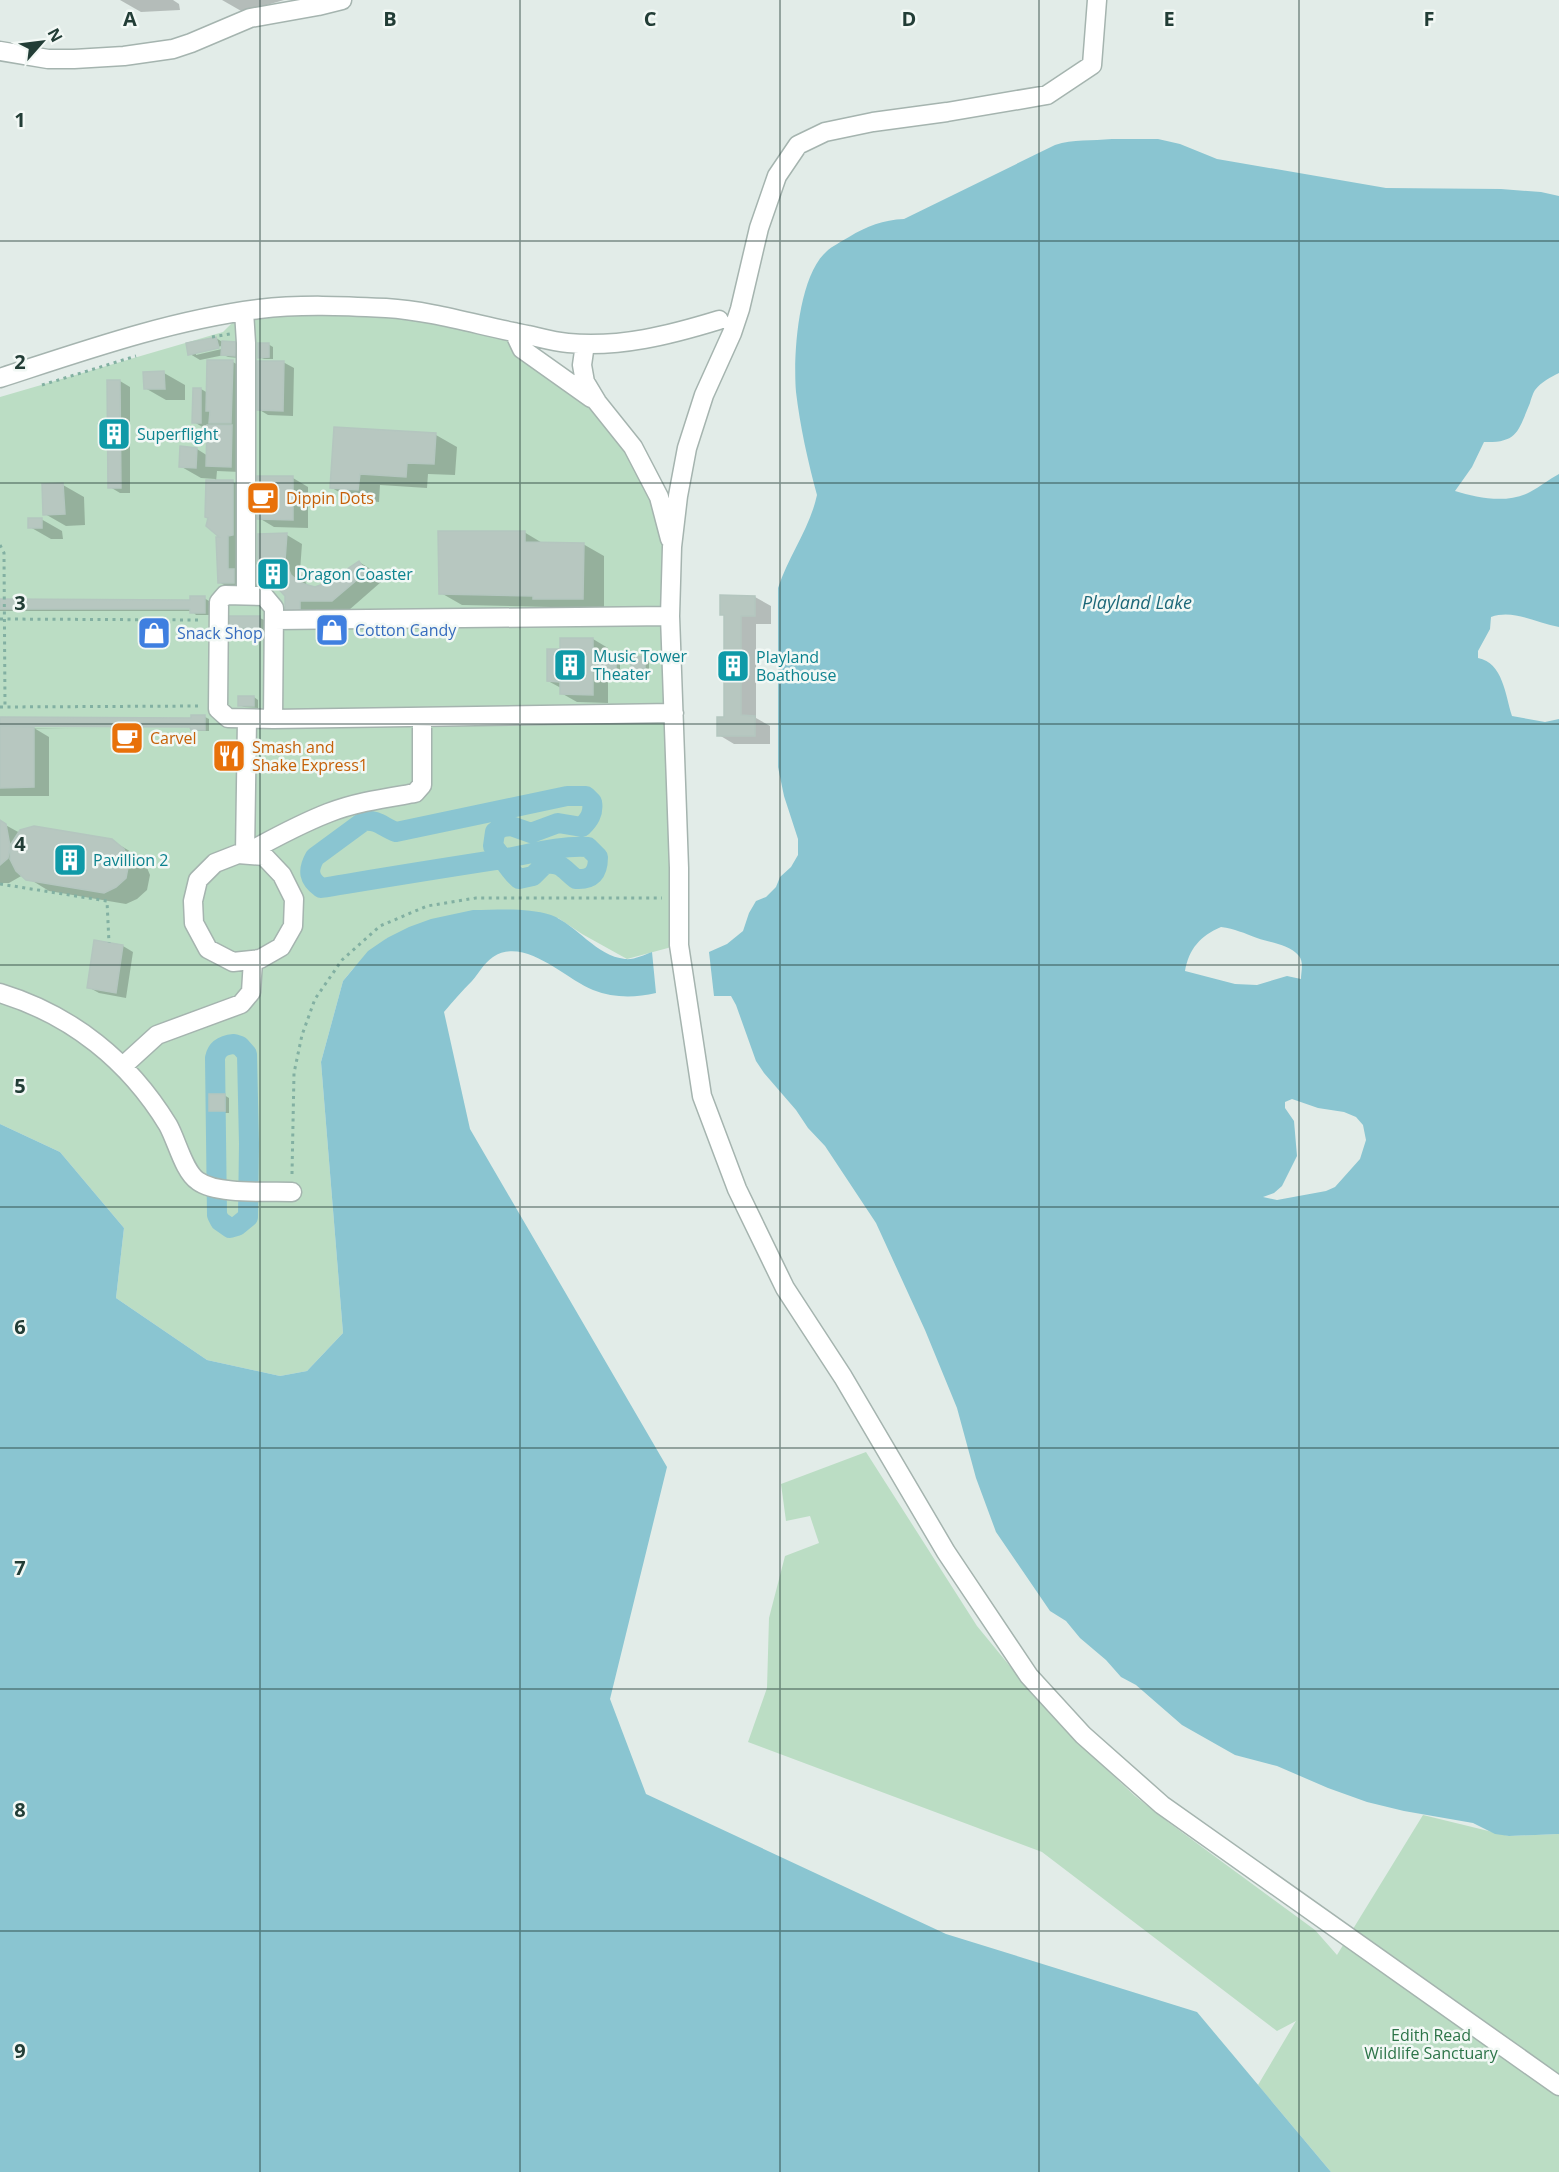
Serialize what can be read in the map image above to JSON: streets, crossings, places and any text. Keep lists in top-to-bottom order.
{
  "water": ["Playland Lake"],
  "parks": ["Edith Read Wildlife Sanctuary"],
  "places": {
    "building": [
      "Superflight",
      "Dragon Coaster",
      "Music Tower Theater",
      "Playland Boathouse",
      "Pavillion 2"
    ],
    "cafe": ["Dippin Dots", "Carvel"],
    "shop": ["Cotton Candy", "Snack Shop"],
    "restaurant": ["Smash and Shake Express1"]
  },
  "north": "top right",
  "grid": {
    "columns": [
      "A",
      "B",
      "C",
      "D",
      "E",
      "F"
    ],
    "rows": [
      "1",
      "2",
      "3",
      "4",
      "5",
      "6",
      "7",
      "8",
      "9"
    ]
  }
}
